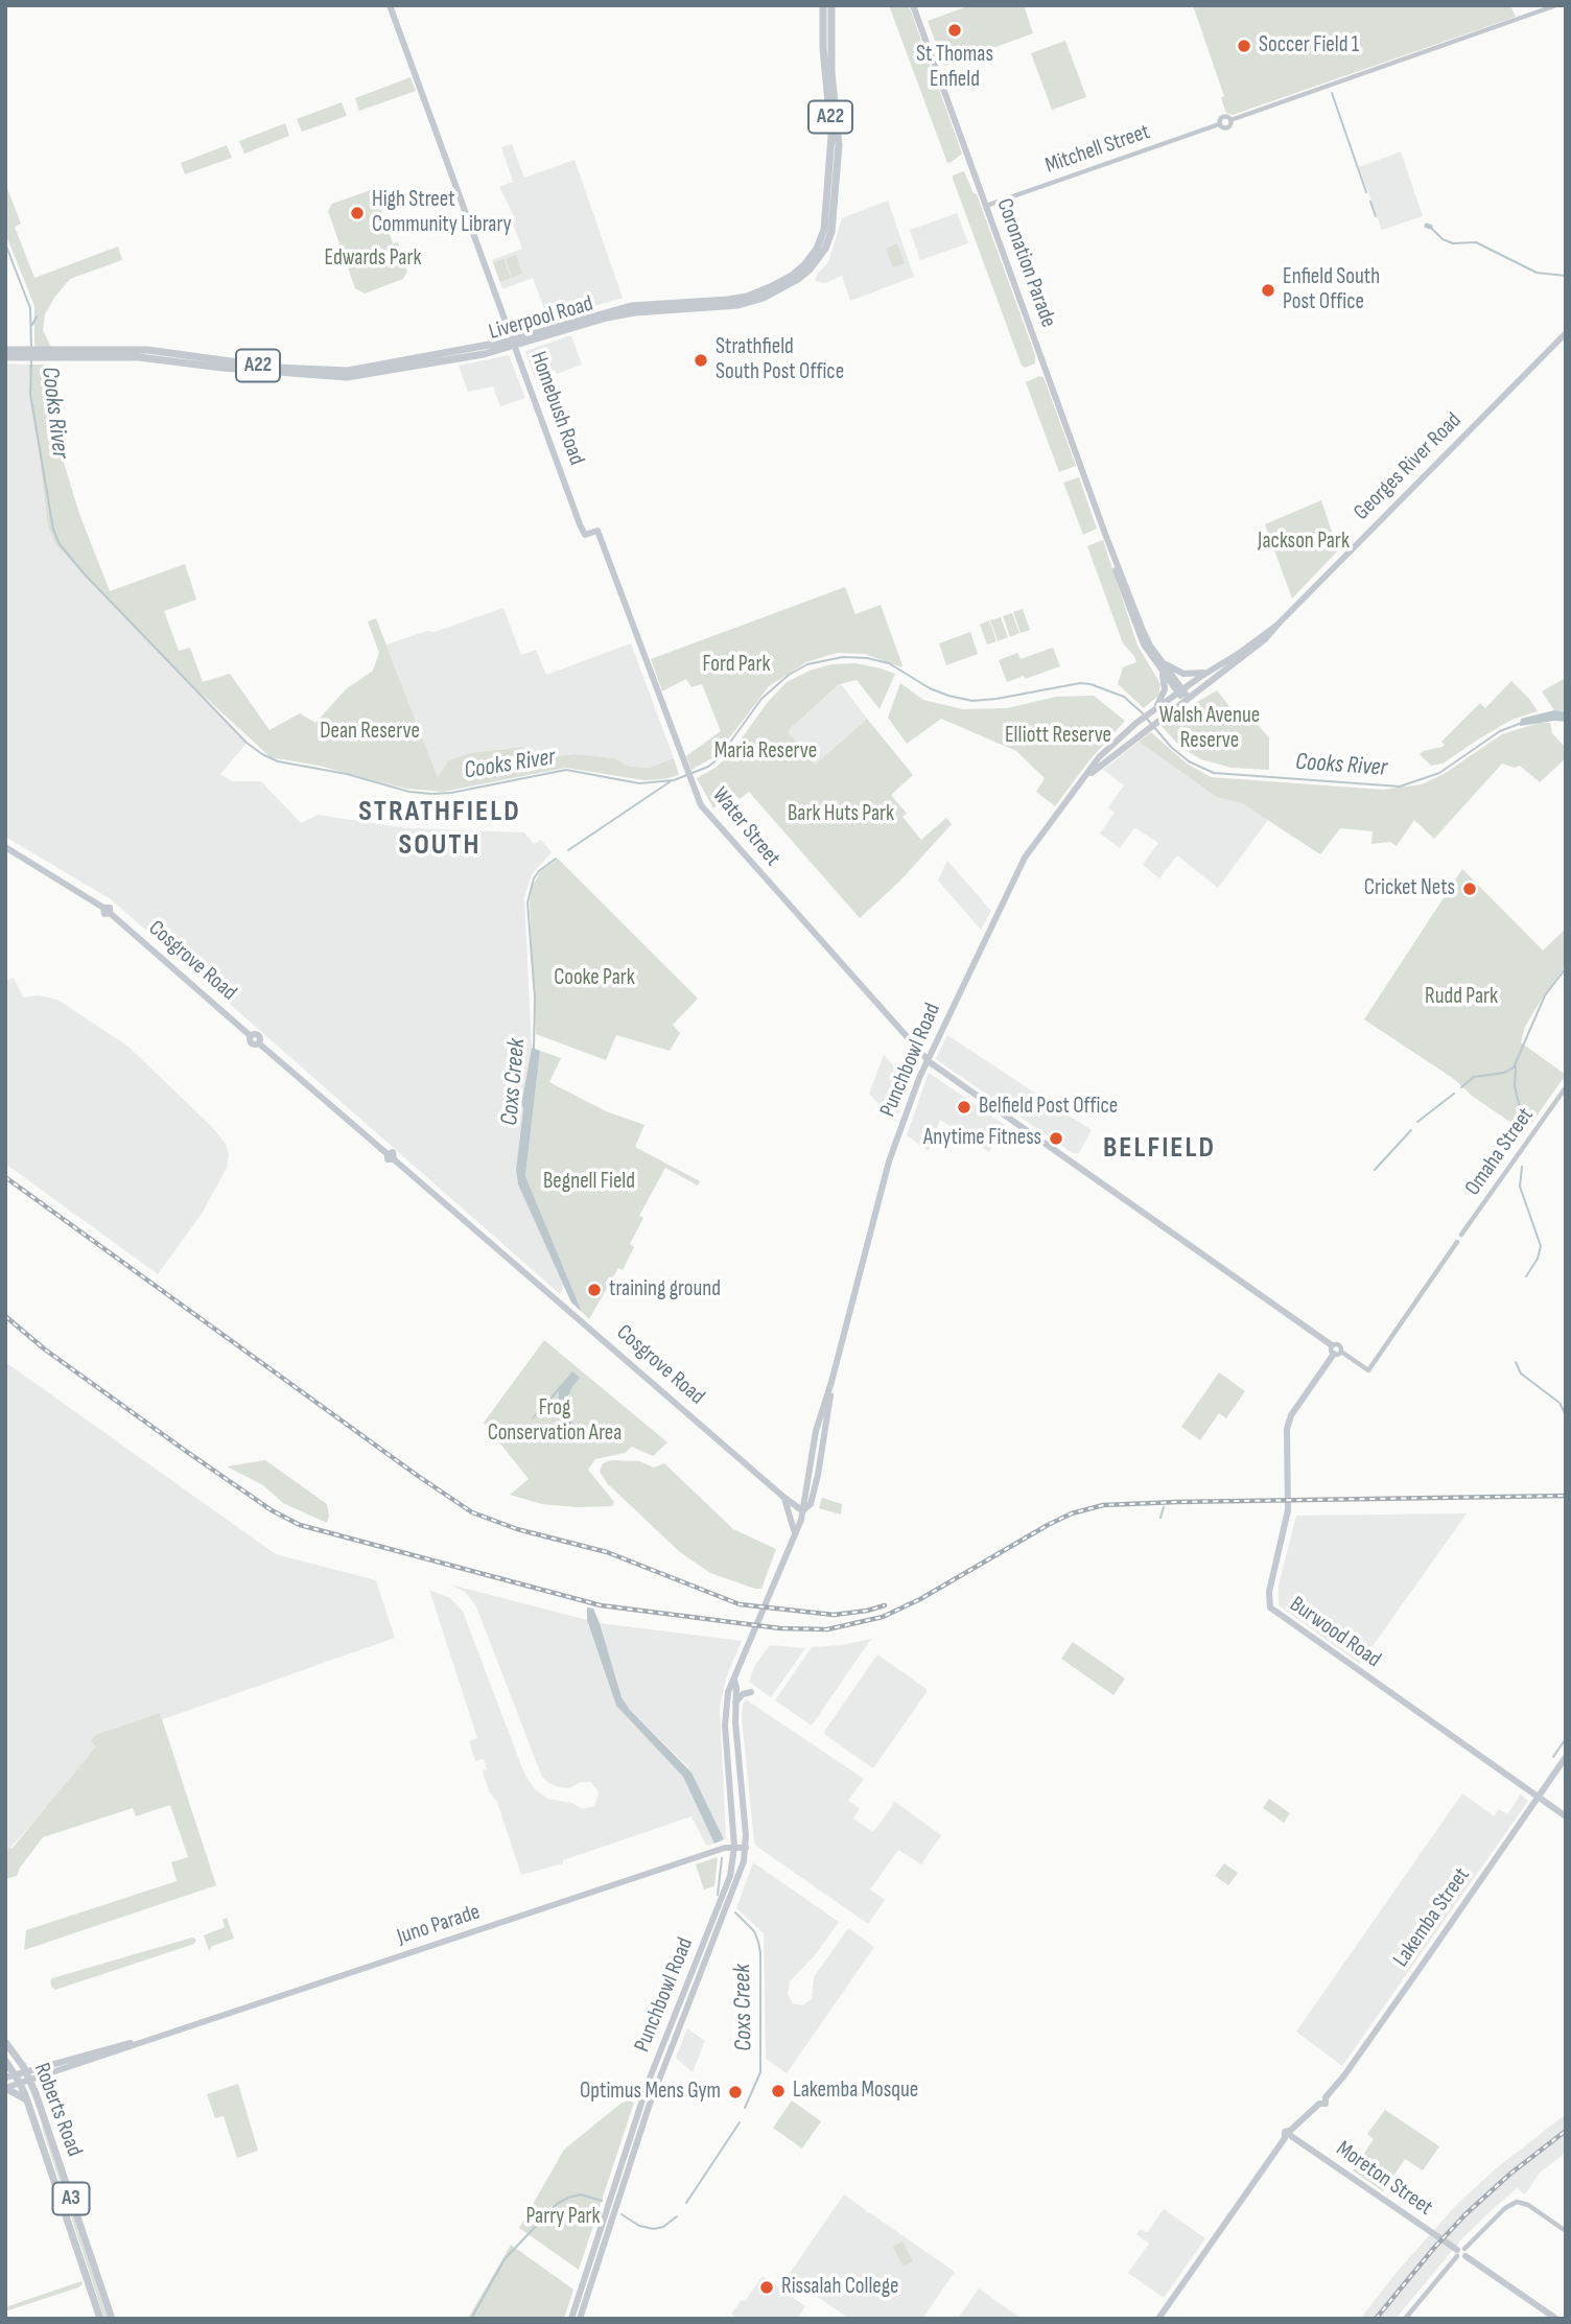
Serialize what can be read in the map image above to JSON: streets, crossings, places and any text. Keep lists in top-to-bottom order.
{
  "streets": {
    "highway": [
      "A22",
      "Liverpool Road",
      "Roberts Road",
      "A3"
    ],
    "main road": [
      "Coronation Parade",
      "Homebush Road",
      "Georges River Road",
      "Water Street",
      "Cosgrove Road",
      "Punchbowl Road",
      "Burwood Road",
      "Lakemba Street",
      "Juno Parade",
      "Moreton Street"
    ],
    "street": ["Mitchell Street", "Omaha Street"]
  },
  "crossings": [
    ["Mitchell Street", "Coronation Parade"],
    ["Coronation Parade", "Georges River Road"],
    ["Coronation Parade", "Punchbowl Road"],
    ["Liverpool Road", "Homebush Road"],
    ["Homebush Road", "Water Street"],
    ["Georges River Road", "Punchbowl Road"],
    ["Water Street", "Punchbowl Road"],
    ["Cosgrove Road", "Punchbowl Road"],
    ["Punchbowl Road", "Juno Parade"],
    ["Omaha Street", "Burwood Road"],
    ["Burwood Road", "Lakemba Street"],
    ["Lakemba Street", "Moreton Street"],
    ["Juno Parade", "Roberts Road"]
  ],
  "districts": ["STRATHFIELD SOUTH", "BELFIELD"],
  "water": ["Cooks River", "Coxs Creek"],
  "parks": [
    "Edwards Park",
    "Jackson Park",
    "Ford Park",
    "Walsh Avenue Reserve",
    "Dean Reserve",
    "Elliott Reserve",
    "Maria Reserve",
    "Bark Huts Park",
    "Cooke Park",
    "Rudd Park",
    "Begnell Field",
    "Frog Conservation Area",
    "Parry Park"
  ],
  "places": [
    "St Thomas Enfield",
    "Soccer Field 1",
    "High Street Community Library",
    "Enfield South Post Office",
    "Strathfield South Post Office",
    "Cricket Nets",
    "Belfield Post Office",
    "Anytime Fitness",
    "training ground",
    "Lakemba Mosque",
    "Optimus Mens Gym",
    "Rissalah College"
  ]
}
